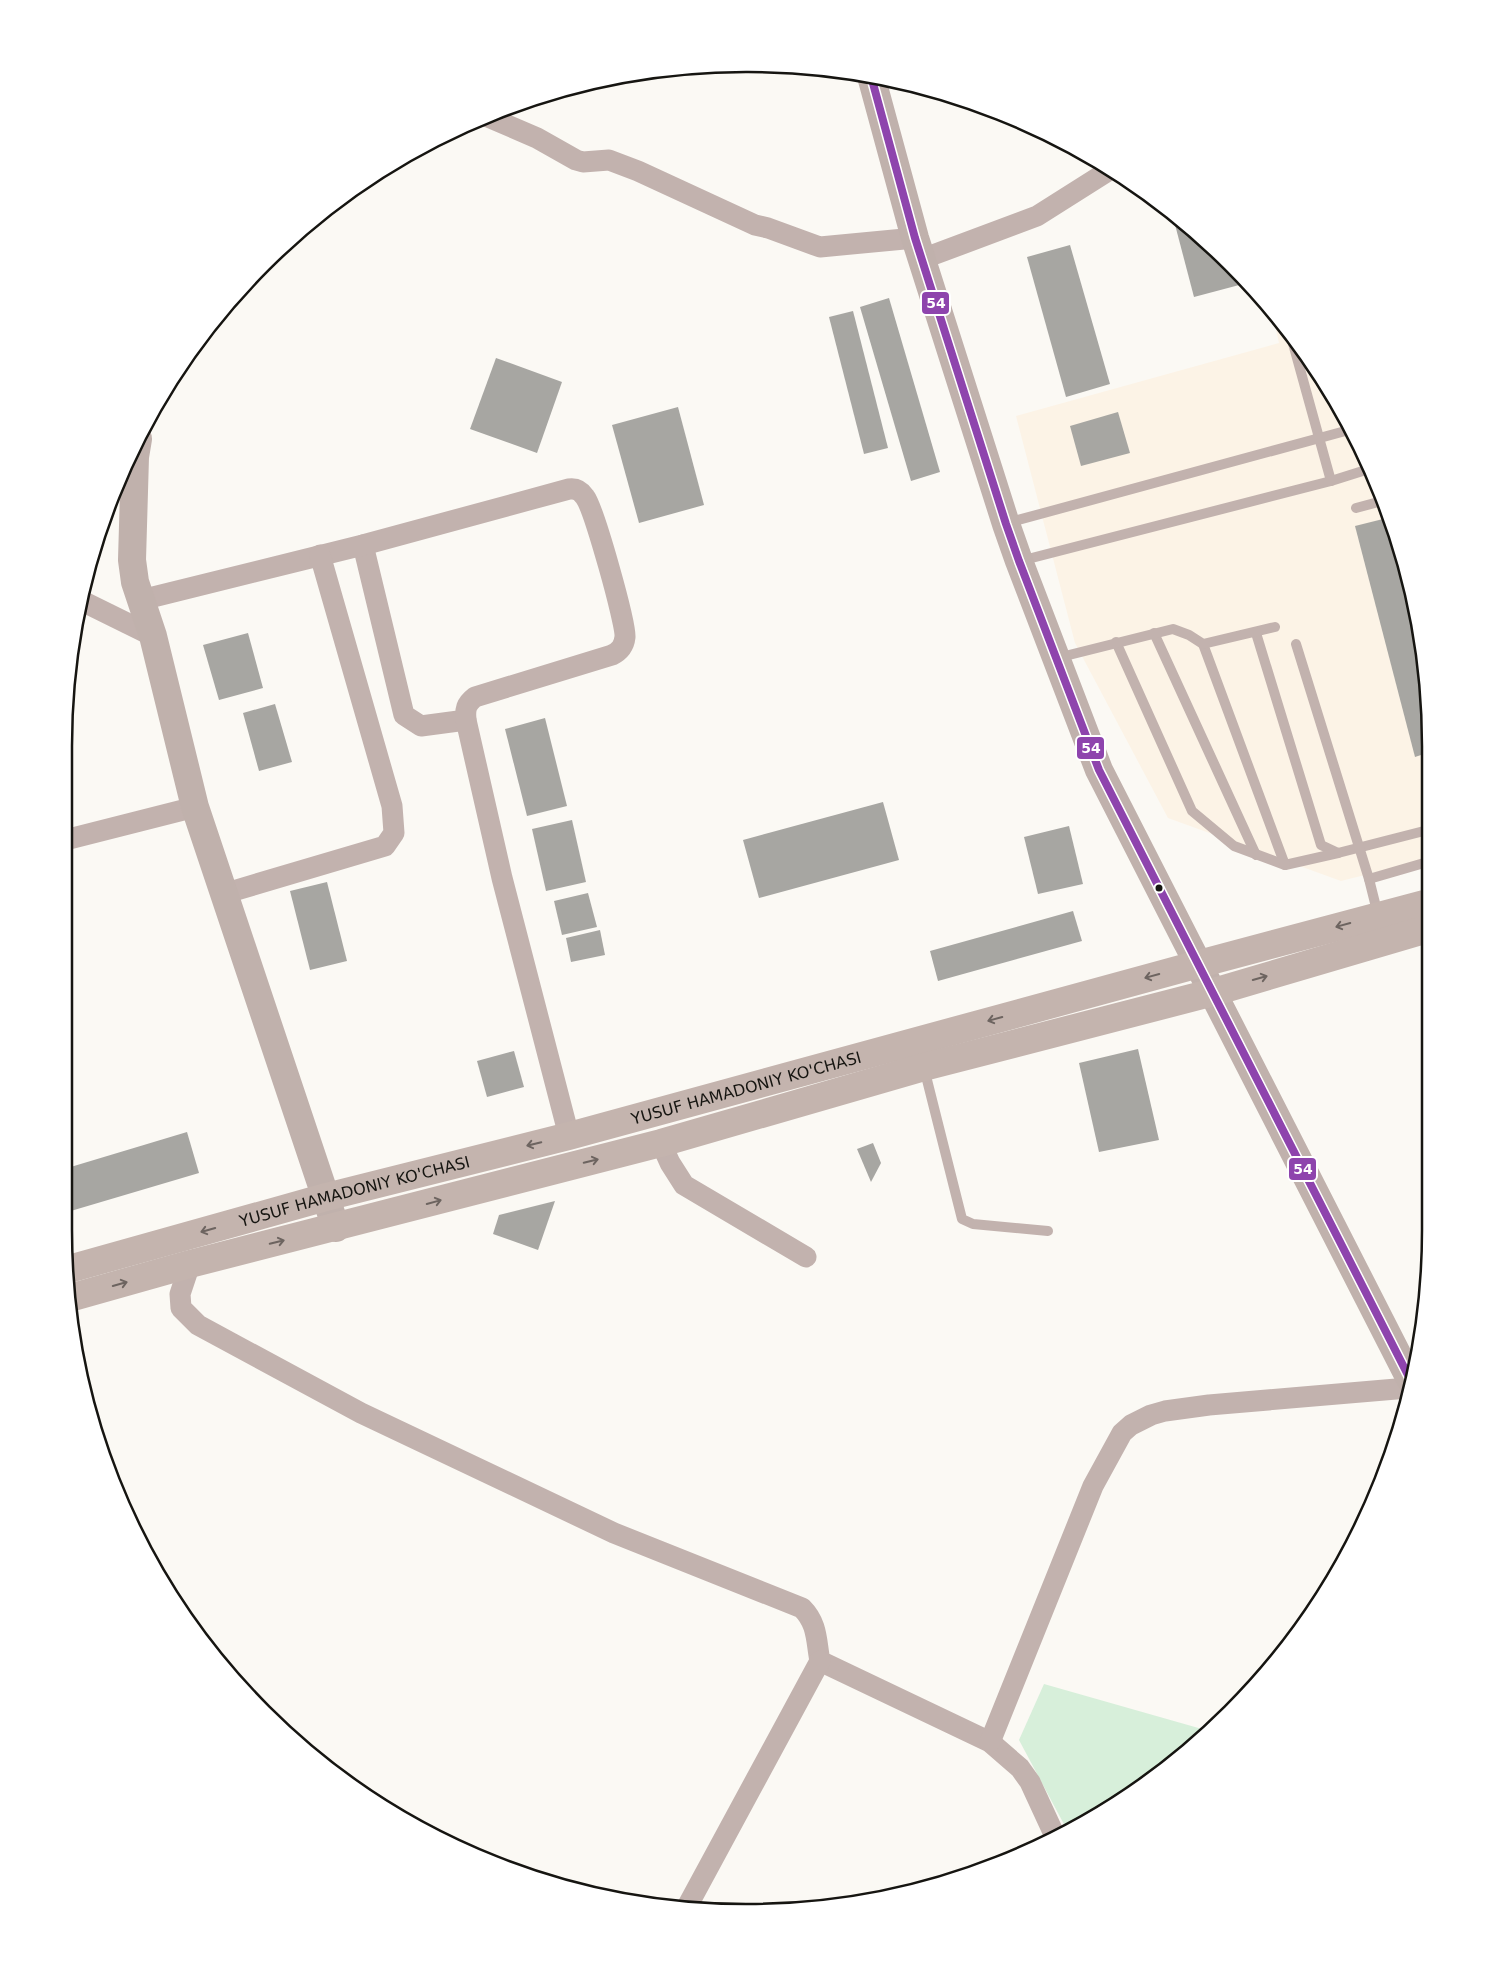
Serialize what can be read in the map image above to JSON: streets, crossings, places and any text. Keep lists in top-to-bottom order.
{
  "streets": {
    "main road": ["YUSUF HAMADONIY KO'CHASI"]
  },
  "lines": ["transit line 54"]
}
